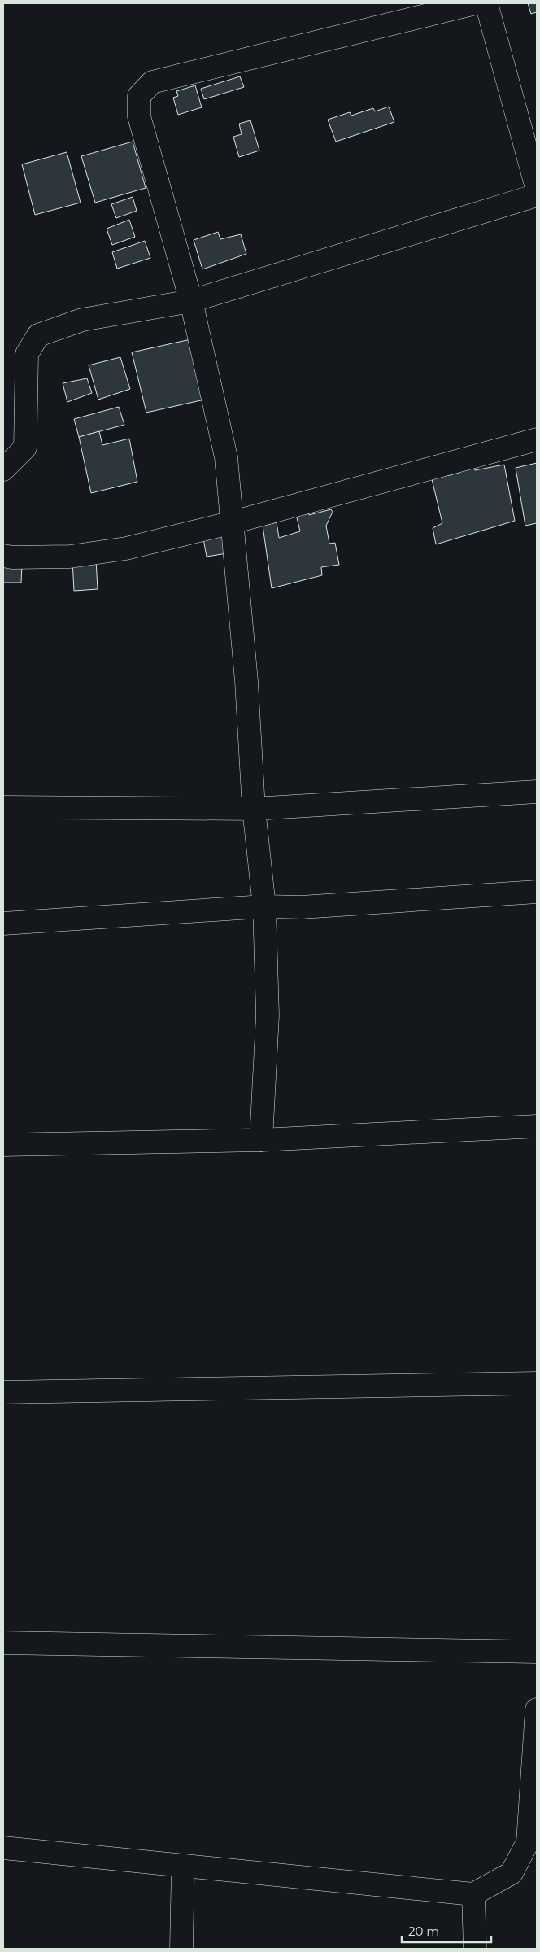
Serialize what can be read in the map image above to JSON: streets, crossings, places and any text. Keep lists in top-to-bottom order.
{
  "scale_bar": "20 m"
}
